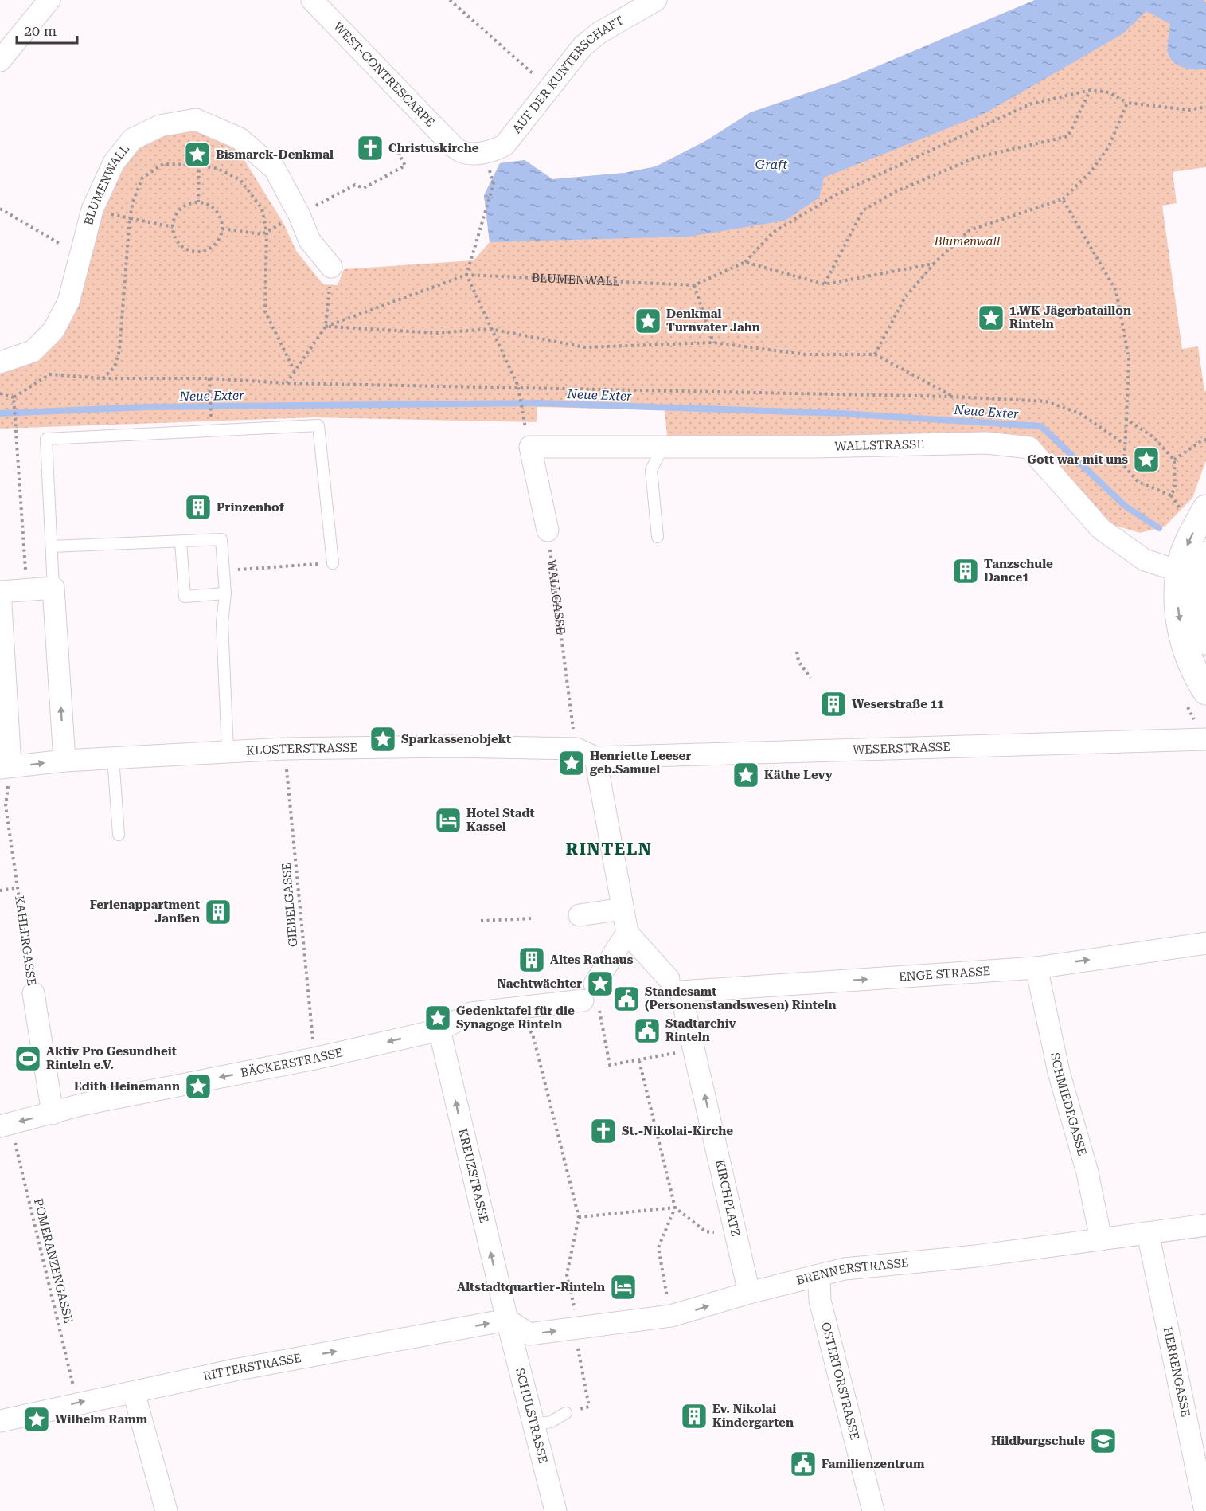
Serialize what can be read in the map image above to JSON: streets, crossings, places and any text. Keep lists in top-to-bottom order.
{
  "streets": {
    "street": [
      "WEST-CONTRESCARPE",
      "AUF DER KUNTERSCHAFT",
      "BLUMENWALL",
      "WALLSTRASSE",
      "WESERSTRASSE",
      "KLOSTERSTRASSE",
      "KAHLERGASSE",
      "ENGE STRASSE",
      "BÄCKERSTRASSE",
      "SCHMIEDEGASSE",
      "KREUZSTRASSE",
      "KIRCHPLATZ",
      "BRENNERSTRASSE",
      "RITTERSTRASSE",
      "HERRENGASSE",
      "OSTERTORSTRASSE",
      "SCHULSTRASSE"
    ],
    "path": ["WALLGASSE", "GIEBELGASSE", "POMERANZENGASSE"]
  },
  "crossings": [
    ["WEST-CONTRESCARPE", "AUF DER KUNTERSCHAFT"],
    ["WALLSTRASSE", "WALLGASSE"],
    ["WALLGASSE", "WESERSTRASSE"],
    ["WALLGASSE", "KLOSTERSTRASSE"],
    ["WESERSTRASSE", "KLOSTERSTRASSE"],
    ["KLOSTERSTRASSE", "GIEBELGASSE"],
    ["KLOSTERSTRASSE", "KAHLERGASSE"],
    ["GIEBELGASSE", "BÄCKERSTRASSE"],
    ["KAHLERGASSE", "BÄCKERSTRASSE"],
    ["ENGE STRASSE", "SCHMIEDEGASSE"],
    ["ENGE STRASSE", "KIRCHPLATZ"],
    ["BÄCKERSTRASSE", "KREUZSTRASSE"],
    ["BÄCKERSTRASSE", "POMERANZENGASSE"],
    ["SCHMIEDEGASSE", "BRENNERSTRASSE"],
    ["KREUZSTRASSE", "BRENNERSTRASSE"],
    ["KREUZSTRASSE", "RITTERSTRASSE"],
    ["KREUZSTRASSE", "SCHULSTRASSE"],
    ["KIRCHPLATZ", "BRENNERSTRASSE"],
    ["POMERANZENGASSE", "RITTERSTRASSE"],
    ["BRENNERSTRASSE", "RITTERSTRASSE"],
    ["BRENNERSTRASSE", "HERRENGASSE"],
    ["BRENNERSTRASSE", "OSTERTORSTRASSE"],
    ["BRENNERSTRASSE", "SCHULSTRASSE"],
    ["RITTERSTRASSE", "SCHULSTRASSE"]
  ],
  "one_way": [
    "ENGE STRASSE",
    "BÄCKERSTRASSE",
    "KREUZSTRASSE",
    "KIRCHPLATZ",
    "RITTERSTRASSE"
  ],
  "districts": ["RINTELN"],
  "water": ["Graft", "Neue Exter"],
  "parks": ["Blumenwall"],
  "places": {
    "church": ["Christuskirche", "St.-Nikolai-Kirche"],
    "place": [
      "Bismarck-Denkmal",
      "1.WK Jägerbataillon Rinteln",
      "Denkmal Turnvater Jahn",
      "Gott war mit uns",
      "Sparkassenobjekt",
      "Henriette Leeser geb.Samuel",
      "Käthe Levy",
      "Nachtwächter",
      "Gedenktafel für die Synagoge Rinteln",
      "Edith Heinemann",
      "Wilhelm Ramm"
    ],
    "building": [
      "Prinzenhof",
      "Tanzschule Dance1",
      "Weserstraße 11",
      "Ferienappartment Janßen",
      "Altes Rathaus",
      "Ev. Nikolai Kindergarten"
    ],
    "hotel": ["Hotel Stadt Kassel", "Altstadtquartier-Rinteln"],
    "public building": ["Standesamt (Personenstandswesen) Rinteln", "Stadtarchiv Rinteln", "Familienzentrum"],
    "sports": ["Aktiv Pro Gesundheit Rinteln e.V."],
    "school or university": ["Hildburgschule"]
  },
  "scale_bar": "20 m"
}
